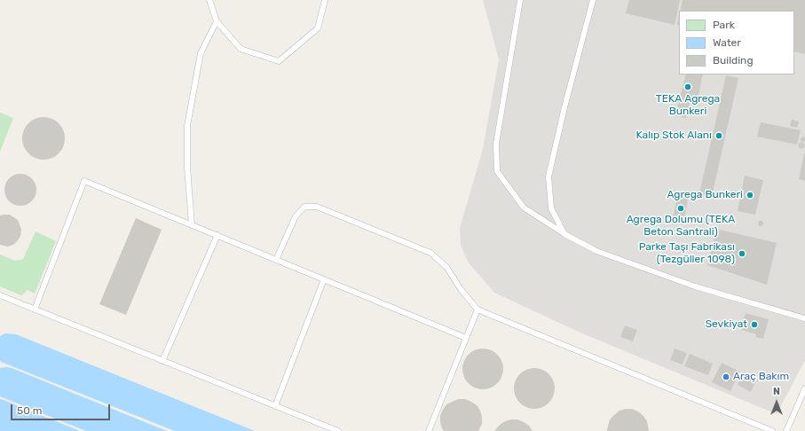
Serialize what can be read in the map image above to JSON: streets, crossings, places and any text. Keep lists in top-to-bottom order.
{
  "places": [
    "TEKA Agrega Bunkeri",
    "Kalıp Stok Alanı",
    "Agrega Bunkeri",
    "Agrega Dolumu (TEKA Beton Santrali)",
    "Parke Taşı Fabrikası (Tezgüller 1098)",
    "Sevkiyat",
    "Araç Bakım"
  ],
  "legend": ["Park", "Water", "Building"],
  "scale_bar": "50 m",
  "north": "top"
}
